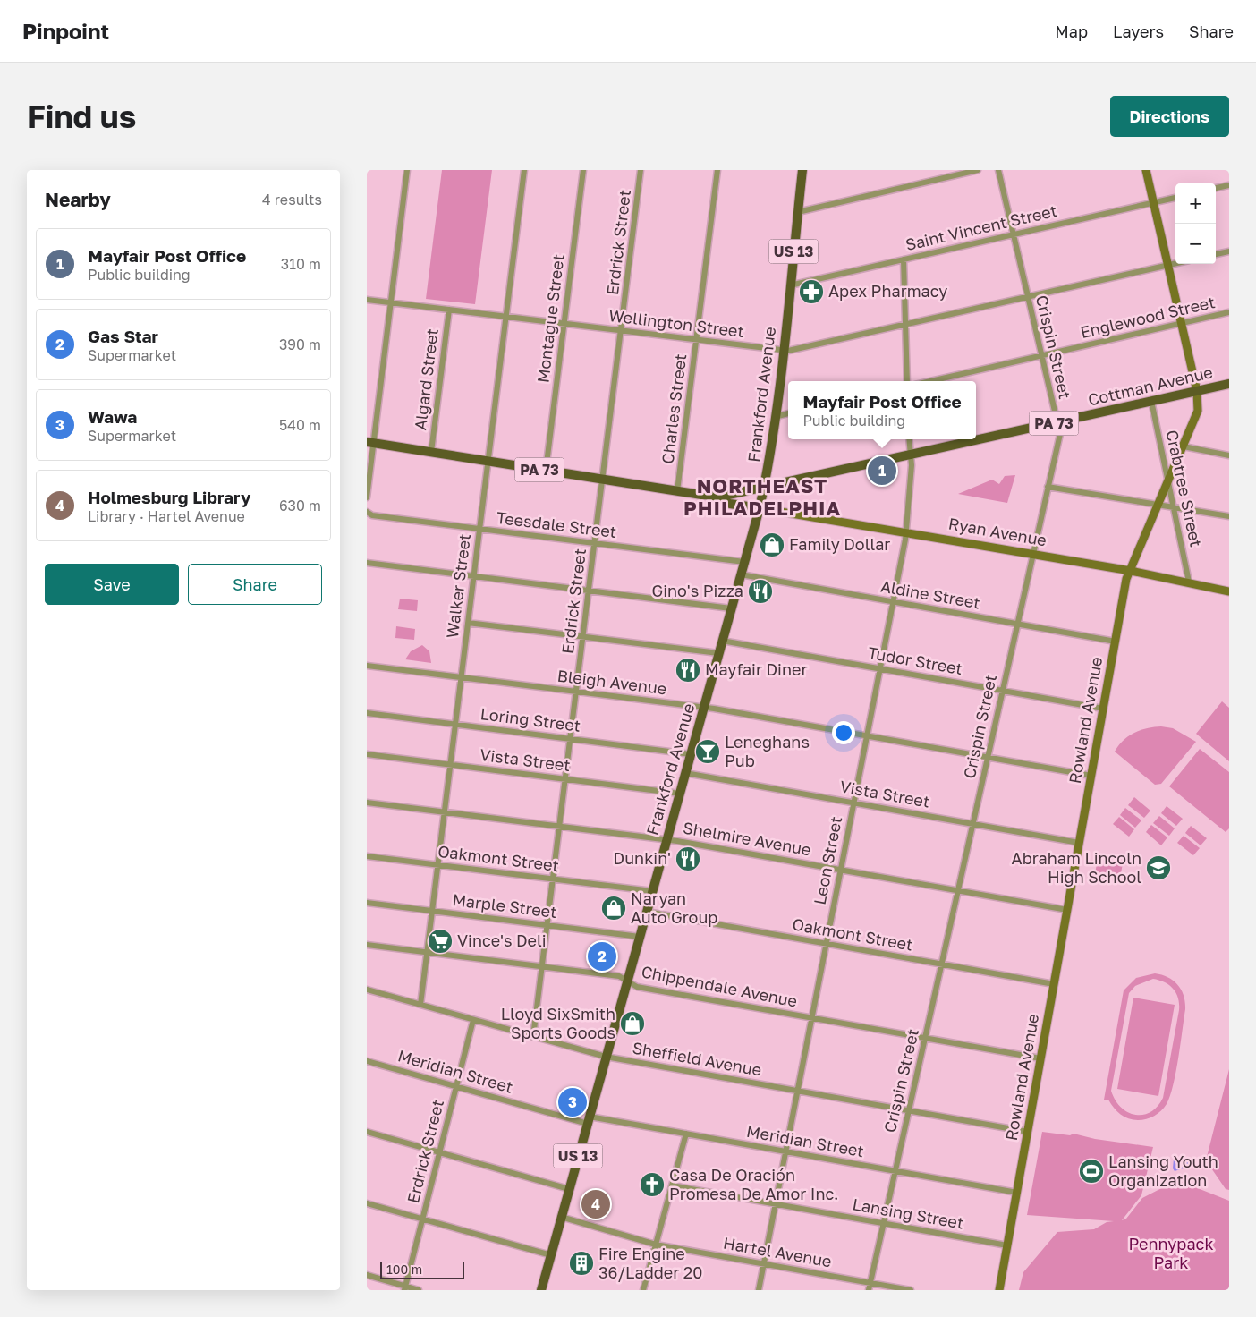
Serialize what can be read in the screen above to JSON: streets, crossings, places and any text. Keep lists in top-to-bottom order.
{
  "streets": {
    "main road": [
      "US 13",
      "Cottman Avenue",
      "Frankford Avenue",
      "PA 73"
    ],
    "street": [
      "Saint Vincent Street",
      "Erdrick Street",
      "Englewood Street",
      "Montague Street",
      "Wellington Street",
      "Crispin Street",
      "Algard Street",
      "Charles Street",
      "Crabtree Street",
      "Teesdale Street",
      "Ryan Avenue",
      "Walker Street",
      "Aldine Street",
      "Tudor Street",
      "Bleigh Avenue",
      "Loring Street",
      "Rowland Avenue",
      "Vista Street",
      "Shelmire Avenue",
      "Oakmont Street",
      "Leon Street",
      "Marple Street",
      "Chippendale Avenue",
      "Sheffield Avenue",
      "Meridian Street",
      "Lansing Street",
      "Hartel Avenue"
    ]
  },
  "crossings": [
    ["Saint Vincent Street", "Crispin Street"],
    ["Saint Vincent Street", "Frankford Avenue"],
    ["Saint Vincent Street", "Rowland Avenue"],
    ["Erdrick Street", "Wellington Street"],
    ["Erdrick Street", "Cottman Avenue"],
    ["Erdrick Street", "Teesdale Street"],
    ["Erdrick Street", "Bleigh Avenue"],
    ["Erdrick Street", "Loring Street"],
    ["Erdrick Street", "Vista Street"],
    ["Erdrick Street", "Shelmire Avenue"],
    ["Erdrick Street", "Oakmont Street"],
    ["Erdrick Street", "Marple Street"],
    ["Erdrick Street", "Chippendale Avenue"],
    ["Erdrick Street", "Sheffield Avenue"],
    ["Erdrick Street", "Meridian Street"],
    ["Englewood Street", "Crispin Street"],
    ["Englewood Street", "Rowland Avenue"],
    ["Montague Street", "Wellington Street"],
    ["Montague Street", "Cottman Avenue"],
    ["Wellington Street", "Crispin Street"],
    ["Wellington Street", "Algard Street"],
    ["Wellington Street", "Frankford Avenue"],
    ["Wellington Street", "Charles Street"],
    ["Wellington Street", "Walker Street"],
    ["Wellington Street", "Rowland Avenue"],
    ["Crispin Street", "Cottman Avenue"],
    ["Crispin Street", "Ryan Avenue"],
    ["Crispin Street", "Aldine Street"],
    ["Crispin Street", "Tudor Street"],
    ["Crispin Street", "Bleigh Avenue"],
    ["Crispin Street", "Vista Street"],
    ["Crispin Street", "Shelmire Avenue"],
    ["Crispin Street", "Oakmont Street"],
    ["Crispin Street", "Chippendale Avenue"],
    ["Crispin Street", "Sheffield Avenue"],
    ["Crispin Street", "Meridian Street"],
    ["Crispin Street", "Lansing Street"],
    ["Crispin Street", "Hartel Avenue"],
    ["Algard Street", "Cottman Avenue"],
    ["Cottman Avenue", "Frankford Avenue"],
    ["Cottman Avenue", "Charles Street"],
    ["Cottman Avenue", "Crabtree Street"],
    ["Cottman Avenue", "Walker Street"],
    ["Cottman Avenue", "Rowland Avenue"],
    ["Cottman Avenue", "Leon Street"],
    ["Frankford Avenue", "Teesdale Street"],
    ["Frankford Avenue", "Ryan Avenue"],
    ["Frankford Avenue", "Aldine Street"],
    ["Frankford Avenue", "Tudor Street"],
    ["Frankford Avenue", "Bleigh Avenue"],
    ["Frankford Avenue", "Loring Street"],
    ["Frankford Avenue", "Vista Street"],
    ["Frankford Avenue", "Shelmire Avenue"],
    ["Frankford Avenue", "Oakmont Street"],
    ["Frankford Avenue", "Marple Street"],
    ["Frankford Avenue", "Chippendale Avenue"],
    ["Frankford Avenue", "Sheffield Avenue"],
    ["Frankford Avenue", "Meridian Street"],
    ["Frankford Avenue", "Hartel Avenue"],
    ["Crabtree Street", "Ryan Avenue"],
    ["Crabtree Street", "Rowland Avenue"],
    ["Teesdale Street", "Walker Street"],
    ["Ryan Avenue", "Rowland Avenue"],
    ["Ryan Avenue", "Leon Street"],
    ["Walker Street", "Bleigh Avenue"],
    ["Walker Street", "Loring Street"],
    ["Walker Street", "Vista Street"],
    ["Walker Street", "Shelmire Avenue"],
    ["Walker Street", "Oakmont Street"],
    ["Walker Street", "Marple Street"],
    ["Walker Street", "Chippendale Avenue"],
    ["Walker Street", "Sheffield Avenue"],
    ["Aldine Street", "Rowland Avenue"],
    ["Aldine Street", "Leon Street"],
    ["Tudor Street", "Rowland Avenue"],
    ["Tudor Street", "Leon Street"],
    ["Bleigh Avenue", "Rowland Avenue"],
    ["Bleigh Avenue", "Leon Street"],
    ["Rowland Avenue", "Vista Street"],
    ["Rowland Avenue", "Shelmire Avenue"],
    ["Rowland Avenue", "Oakmont Street"],
    ["Rowland Avenue", "Chippendale Avenue"],
    ["Rowland Avenue", "Sheffield Avenue"],
    ["Rowland Avenue", "Meridian Street"],
    ["Rowland Avenue", "Lansing Street"],
    ["Vista Street", "Leon Street"],
    ["Shelmire Avenue", "Leon Street"],
    ["Oakmont Street", "Leon Street"],
    ["Leon Street", "Chippendale Avenue"],
    ["Leon Street", "Sheffield Avenue"],
    ["Leon Street", "Meridian Street"],
    ["Leon Street", "Lansing Street"],
    ["Leon Street", "Hartel Avenue"]
  ],
  "districts": ["NORTHEAST PHILADELPHIA"],
  "parks": ["Pennypack Park"],
  "places": {
    "pharmacy": ["Apex Pharmacy"],
    "shop": ["Family Dollar", "Naryan Auto Group", "Lloyd SixSmith Sports Goods"],
    "restaurant": ["Gino's Pizza", "Mayfair Diner", "Dunkin'"],
    "bar": ["Leneghans Pub"],
    "school or university": ["Abraham Lincoln High School"],
    "supermarket": ["Vince's Deli"],
    "sports": ["Lansing Youth Organization"],
    "church": ["Casa De Oración Promesa De Amor Inc."],
    "building": ["Fire Engine 36/Ladder 20"]
  },
  "scale_bar": "100 m",
  "page": {
    "header": "Pinpoint",
    "nav": ["Map", "Layers", "Share"],
    "buttons": [
      "Directions",
      ["Save", "Share"]
    ],
    "title": "Find us",
    "heading": ["Nearby", "4 results"],
    "map_buttons": ["+", "−"],
    "list": [
      {
        "mark": "1",
        "name": "Mayfair Post Office",
        "note": "Public building",
        "value": "310 m"
      },
      {
        "mark": "2",
        "name": "Gas Star",
        "note": "Supermarket",
        "value": "390 m"
      },
      {
        "mark": "3",
        "name": "Wawa",
        "note": "Supermarket",
        "value": "540 m"
      },
      {
        "mark": "4",
        "name": "Holmesburg Library",
        "note": "Library · Hartel Avenue",
        "value": "630 m"
      }
    ],
    "popup": ["Mayfair Post Office", "Public building"],
    "pins": [
      "1",
      "2",
      "3",
      "4"
    ],
    "scale": "100 m"
  }
}
